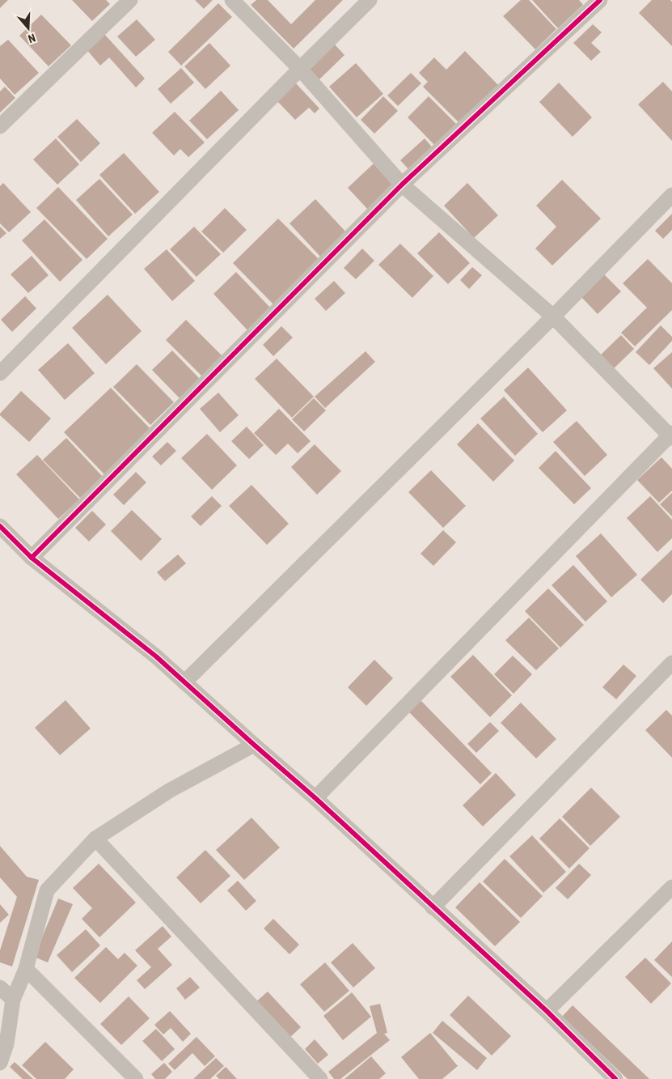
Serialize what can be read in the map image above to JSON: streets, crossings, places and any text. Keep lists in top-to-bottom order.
{
  "north": "bottom"
}
